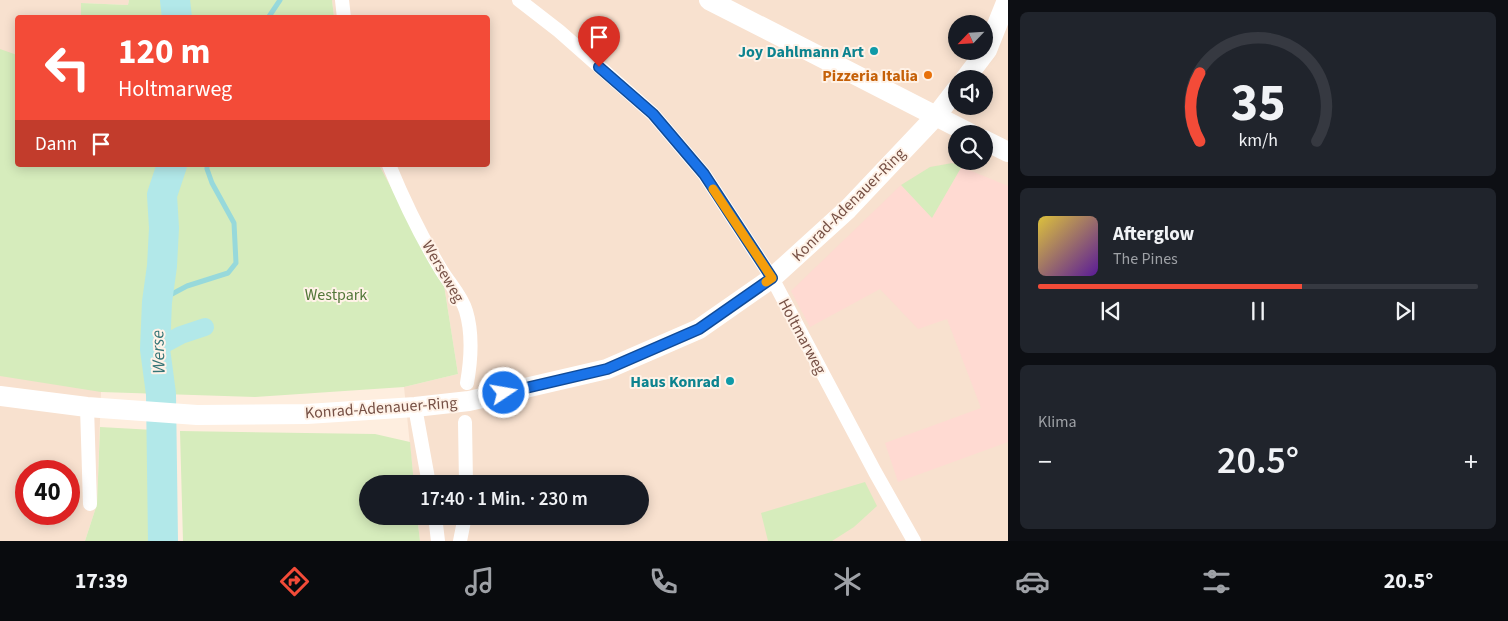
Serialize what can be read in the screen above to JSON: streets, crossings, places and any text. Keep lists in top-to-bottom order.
{
  "streets": {
    "street": ["Konrad-Adenauer-Ring", "Werseweg", "Holtmarweg"]
  },
  "crossings": [
    ["Konrad-Adenauer-Ring", "Holtmarweg"]
  ],
  "water": ["Werse"],
  "parks": ["Westpark"],
  "places": ["Joy Dahlmann Art", "Pizzeria Italia", "Haus Konrad"],
  "north": "bottom left",
  "page": {
    "turn": ["120 m", "Holtmarweg"],
    "then": "Dann",
    "song": ["Afterglow", "The Pines"],
    "tile": "Klima",
    "heat": ["−", "20.5°", "+"],
    "limit": "40",
    "trip": "17:40 · 1 Min. · 230 m",
    "tabs": ["17:39", "20.5°"],
    "gauge": ["35", "km/h"]
  }
}
